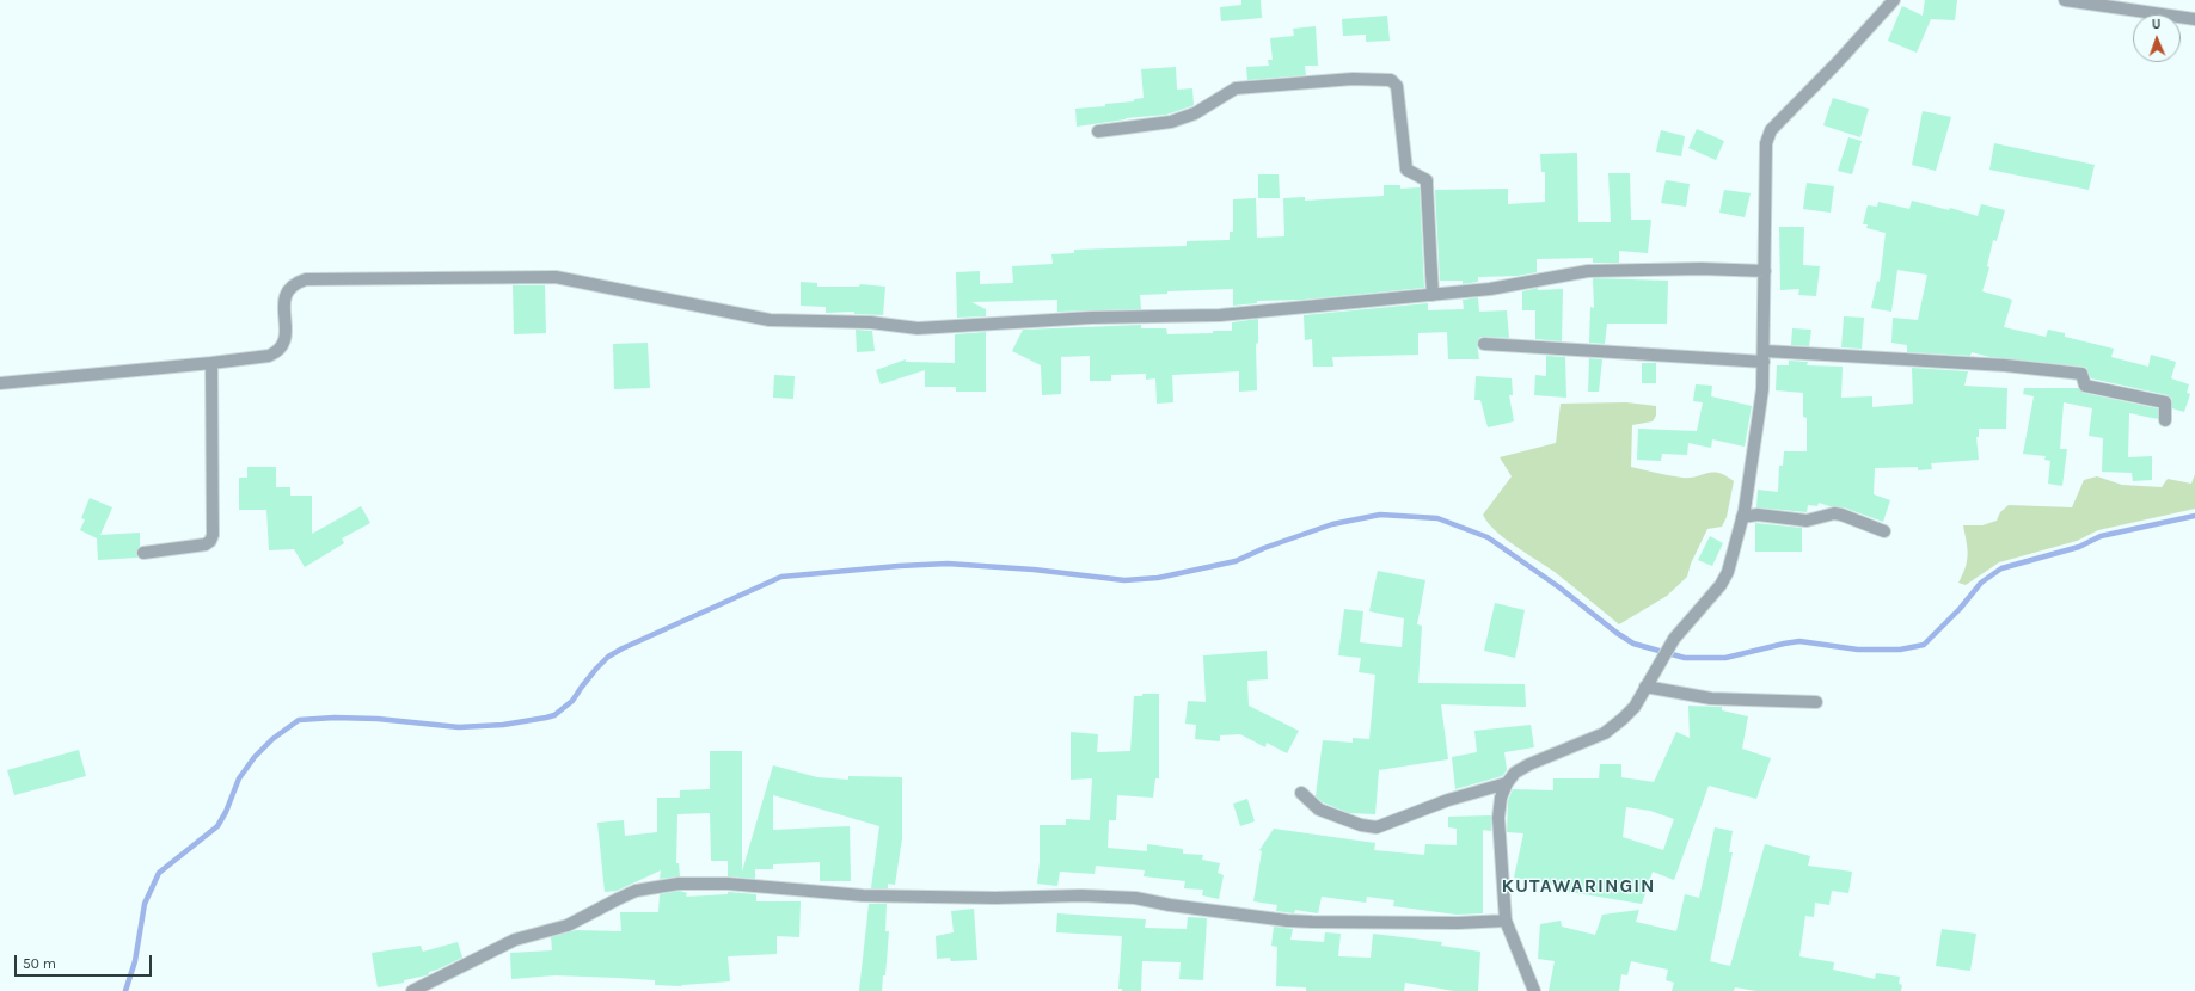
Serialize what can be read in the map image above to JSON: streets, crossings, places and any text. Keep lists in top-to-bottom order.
{
  "districts": ["KUTAWARINGIN"],
  "scale_bar": "50 m",
  "north": "top"
}
